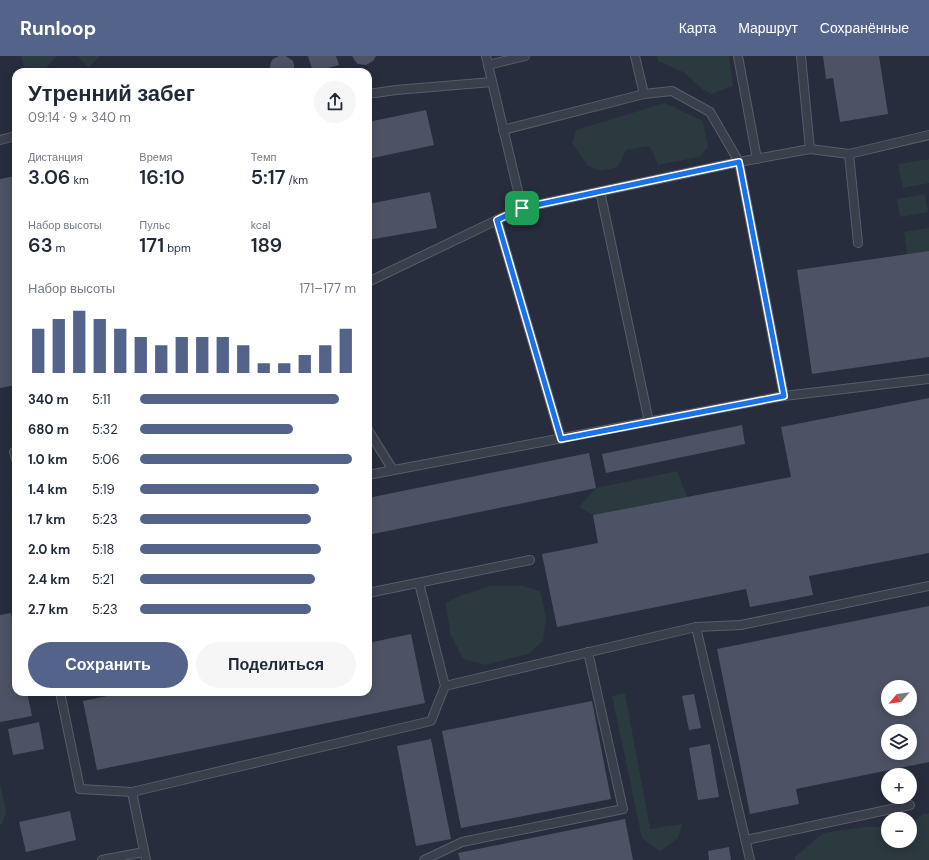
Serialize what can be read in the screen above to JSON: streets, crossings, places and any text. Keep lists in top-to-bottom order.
{
  "north": "bottom left",
  "page": {
    "header": "Runloop",
    "nav": ["Карта", "Маршрут", "Сохранённые"],
    "heading": ["Утренний забег", "09:14 · 9 × 340 m"],
    "stats": [
      ["Дистанция", "3.06 km"],
      ["Время", "16:10"],
      ["Темп", "5:17 /km"],
      ["Набор высоты", "63 m"],
      ["Пульс", "171 bpm"],
      ["kcal", "189"]
    ],
    "chart": ["Набор высоты", "171–177 m"],
    "list": [
      {
        "name": "340 m",
        "note": "5:11"
      },
      {
        "name": "680 m",
        "note": "5:32"
      },
      {
        "name": "1.0 km",
        "note": "5:06"
      },
      {
        "name": "1.4 km",
        "note": "5:19"
      },
      {
        "name": "1.7 km",
        "note": "5:23"
      },
      {
        "name": "2.0 km",
        "note": "5:18"
      },
      {
        "name": "2.4 km",
        "note": "5:21"
      },
      {
        "name": "2.7 km",
        "note": "5:23"
      }
    ],
    "buttons": ["Сохранить", "Поделиться"],
    "map_buttons": ["+", "−"]
  }
}
